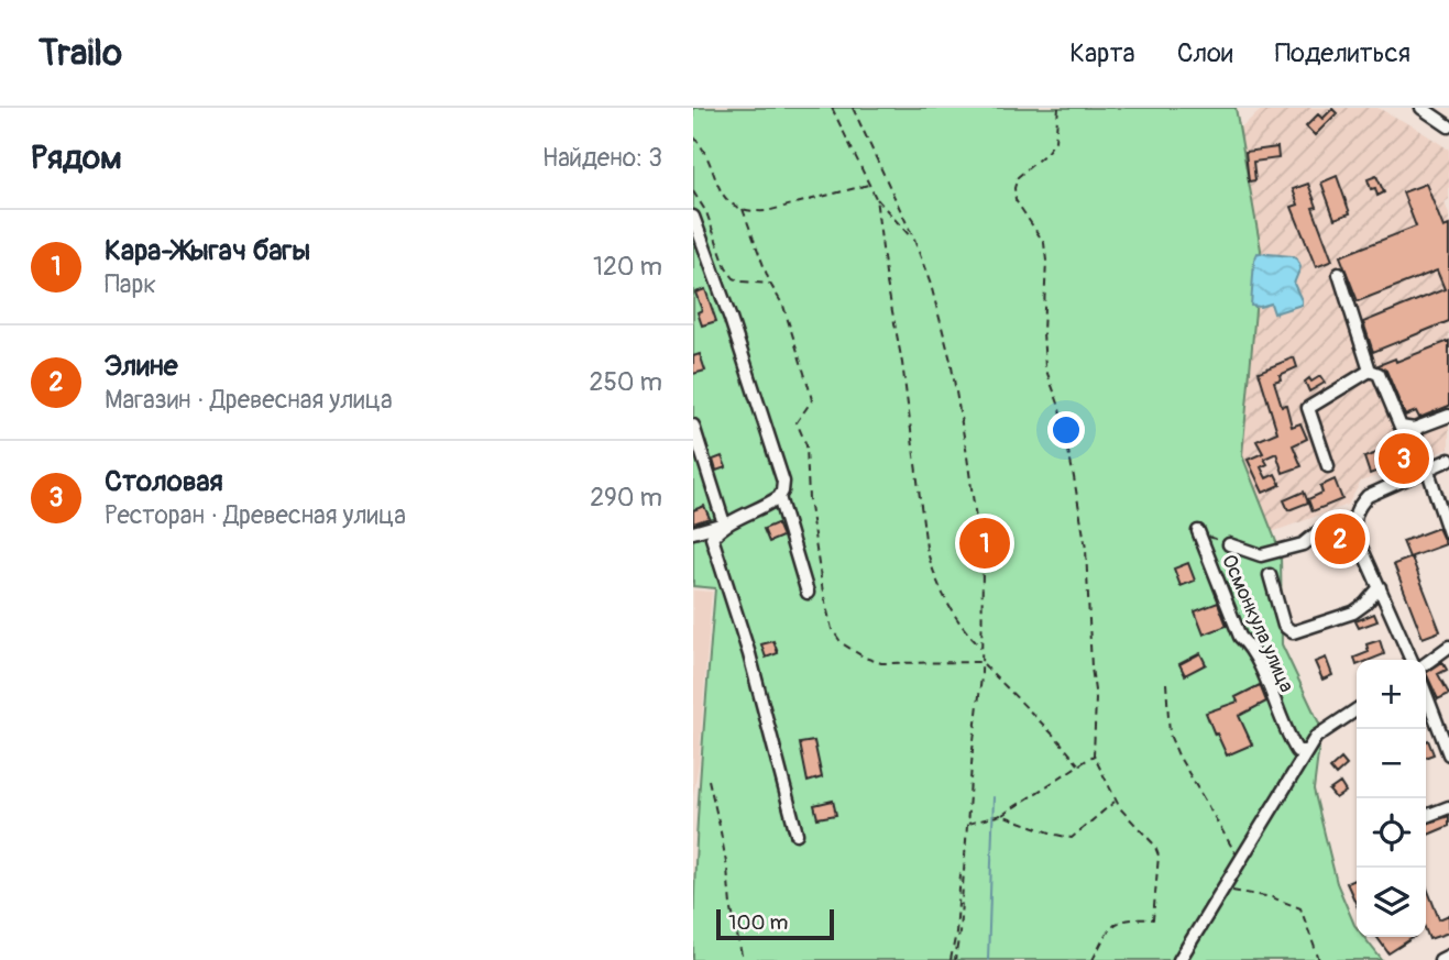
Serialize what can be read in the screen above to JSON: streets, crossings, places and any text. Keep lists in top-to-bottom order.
{
  "streets": {
    "street": ["Осмонкула улица"]
  },
  "scale_bar": "100 m",
  "page": {
    "header": "Trailo",
    "nav": ["Карта", "Слои", "Поделиться"],
    "heading": ["Рядом", "Найдено: 3"],
    "list": [
      {
        "mark": "1",
        "name": "Кара-Жыгач багы",
        "note": "Парк",
        "value": "120 m"
      },
      {
        "mark": "2",
        "name": "Элине",
        "note": "Магазин · Древесная улица",
        "value": "250 m"
      },
      {
        "mark": "3",
        "name": "Столовая",
        "note": "Ресторан · Древесная улица",
        "value": "290 m"
      }
    ],
    "pins": ["3", "2", "1"],
    "map_buttons": ["+", "−"],
    "scale": "100 m"
  }
}
